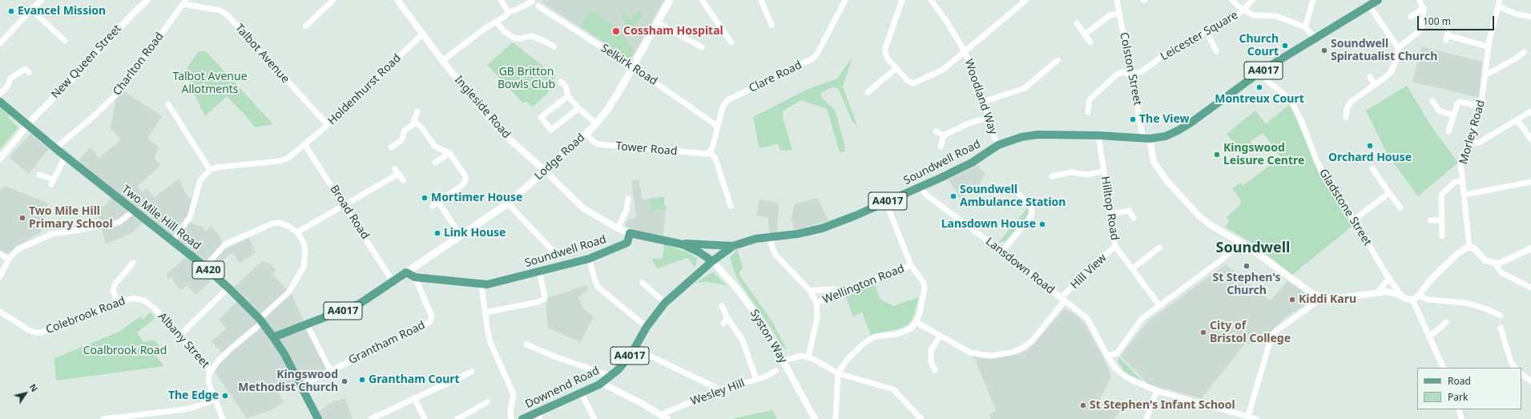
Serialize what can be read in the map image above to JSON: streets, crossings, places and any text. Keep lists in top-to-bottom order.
{
  "streets": {
    "main road": [
      "A4017",
      "Lodge Road",
      "Soundwell Road",
      "Two Mile Hill Road",
      "A420",
      "Downend Road"
    ],
    "street": [
      "Leicester Square",
      "Talbot Avenue",
      "New Queen Street",
      "Charlton Road",
      "Selkirk Road",
      "Colston Street",
      "Clare Road",
      "Holdenhurst Road",
      "Woodland Way",
      "Ingleside Road",
      "Morley Road",
      "Tower Road",
      "Gladstone Street",
      "Hilltop Road",
      "Broad Road",
      "Lansdown Road",
      "Hill View",
      "Wellington Road",
      "Colebrook Road",
      "Syston Way",
      "Albany Street",
      "Grantham Road",
      "Wesley Hill"
    ]
  },
  "crossings": [
    ["Leicester Square", "Colston Street"],
    ["Leicester Square", "Soundwell Road"],
    ["Talbot Avenue", "Charlton Road"],
    ["Talbot Avenue", "Holdenhurst Road"],
    ["New Queen Street", "Two Mile Hill Road"],
    ["Charlton Road", "Two Mile Hill Road"],
    ["Selkirk Road", "Clare Road"],
    ["Selkirk Road", "Lodge Road"],
    ["Colston Street", "Soundwell Road"],
    ["A4017", "Lodge Road"],
    ["A4017", "Soundwell Road"],
    ["A4017", "Broad Road"],
    ["A4017", "Two Mile Hill Road"],
    ["Clare Road", "Tower Road"],
    ["Holdenhurst Road", "Ingleside Road"],
    ["Holdenhurst Road", "Broad Road"],
    ["Woodland Way", "Soundwell Road"],
    ["Ingleside Road", "Lodge Road"],
    ["Ingleside Road", "Soundwell Road"],
    ["Tower Road", "Lodge Road"],
    ["Lodge Road", "Soundwell Road"],
    ["Soundwell Road", "Gladstone Street"],
    ["Soundwell Road", "Hilltop Road"],
    ["Soundwell Road", "Lansdown Road"],
    ["Soundwell Road", "Syston Way"],
    ["Soundwell Road", "Grantham Road"],
    ["Soundwell Road", "Downend Road"],
    ["Hilltop Road", "Hill View"],
    ["Two Mile Hill Road", "Grantham Road"],
    ["Lansdown Road", "Hill View"],
    ["Colebrook Road", "Albany Street"],
    ["Syston Way", "Downend Road"]
  ],
  "districts": ["Soundwell"],
  "parks": ["GB Britton Bowls Club", "Talbot Avenue Allotments", "Coalbrook Road"],
  "places": [
    "Evancel Mission",
    "Cossham Hospital",
    "Church Court",
    "Soundwell Spiratualist Church",
    "Montreux Court",
    "The View",
    "Orchard House",
    "Kingswood Leisure Centre",
    "Soundwell Ambulance Station",
    "Mortimer House",
    "Two Mile Hill Primary School",
    "Lansdown House",
    "Link House",
    "St Stephen's Church",
    "Kiddi Karu",
    "City of Bristol College",
    "Grantham Court",
    "Kingswood Methodist Church",
    "The Edge",
    "St Stephen's Infant School"
  ],
  "legend": ["Road", "Park"],
  "scale_bar": "100 m",
  "north": "top right"
}
